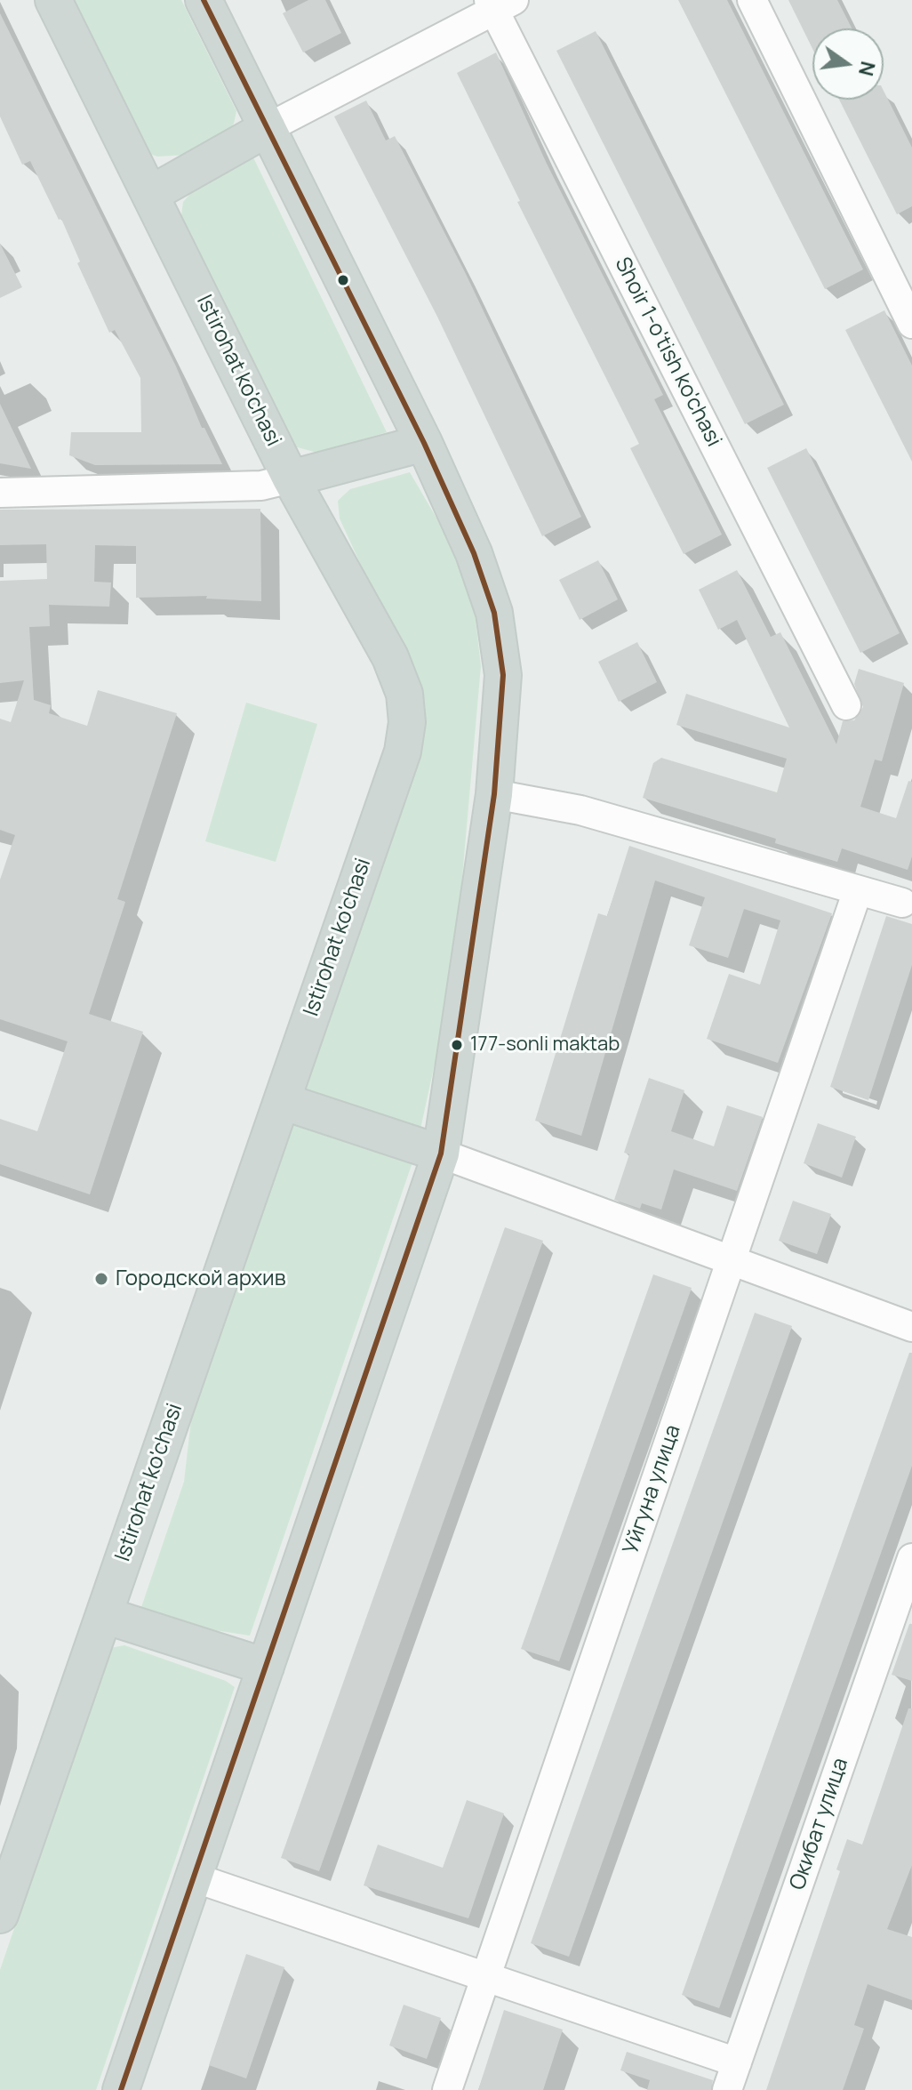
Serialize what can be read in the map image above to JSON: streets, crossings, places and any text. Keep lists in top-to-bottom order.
{
  "streets": {
    "main road": ["Istirohat ko'chasi"],
    "street": ["Shoir 1-o'tish ko'chasi", "Уйгуна улица", "Окибат улица"]
  },
  "places": ["177-sonli maktab", "Городской архив"],
  "north": "right"
}
